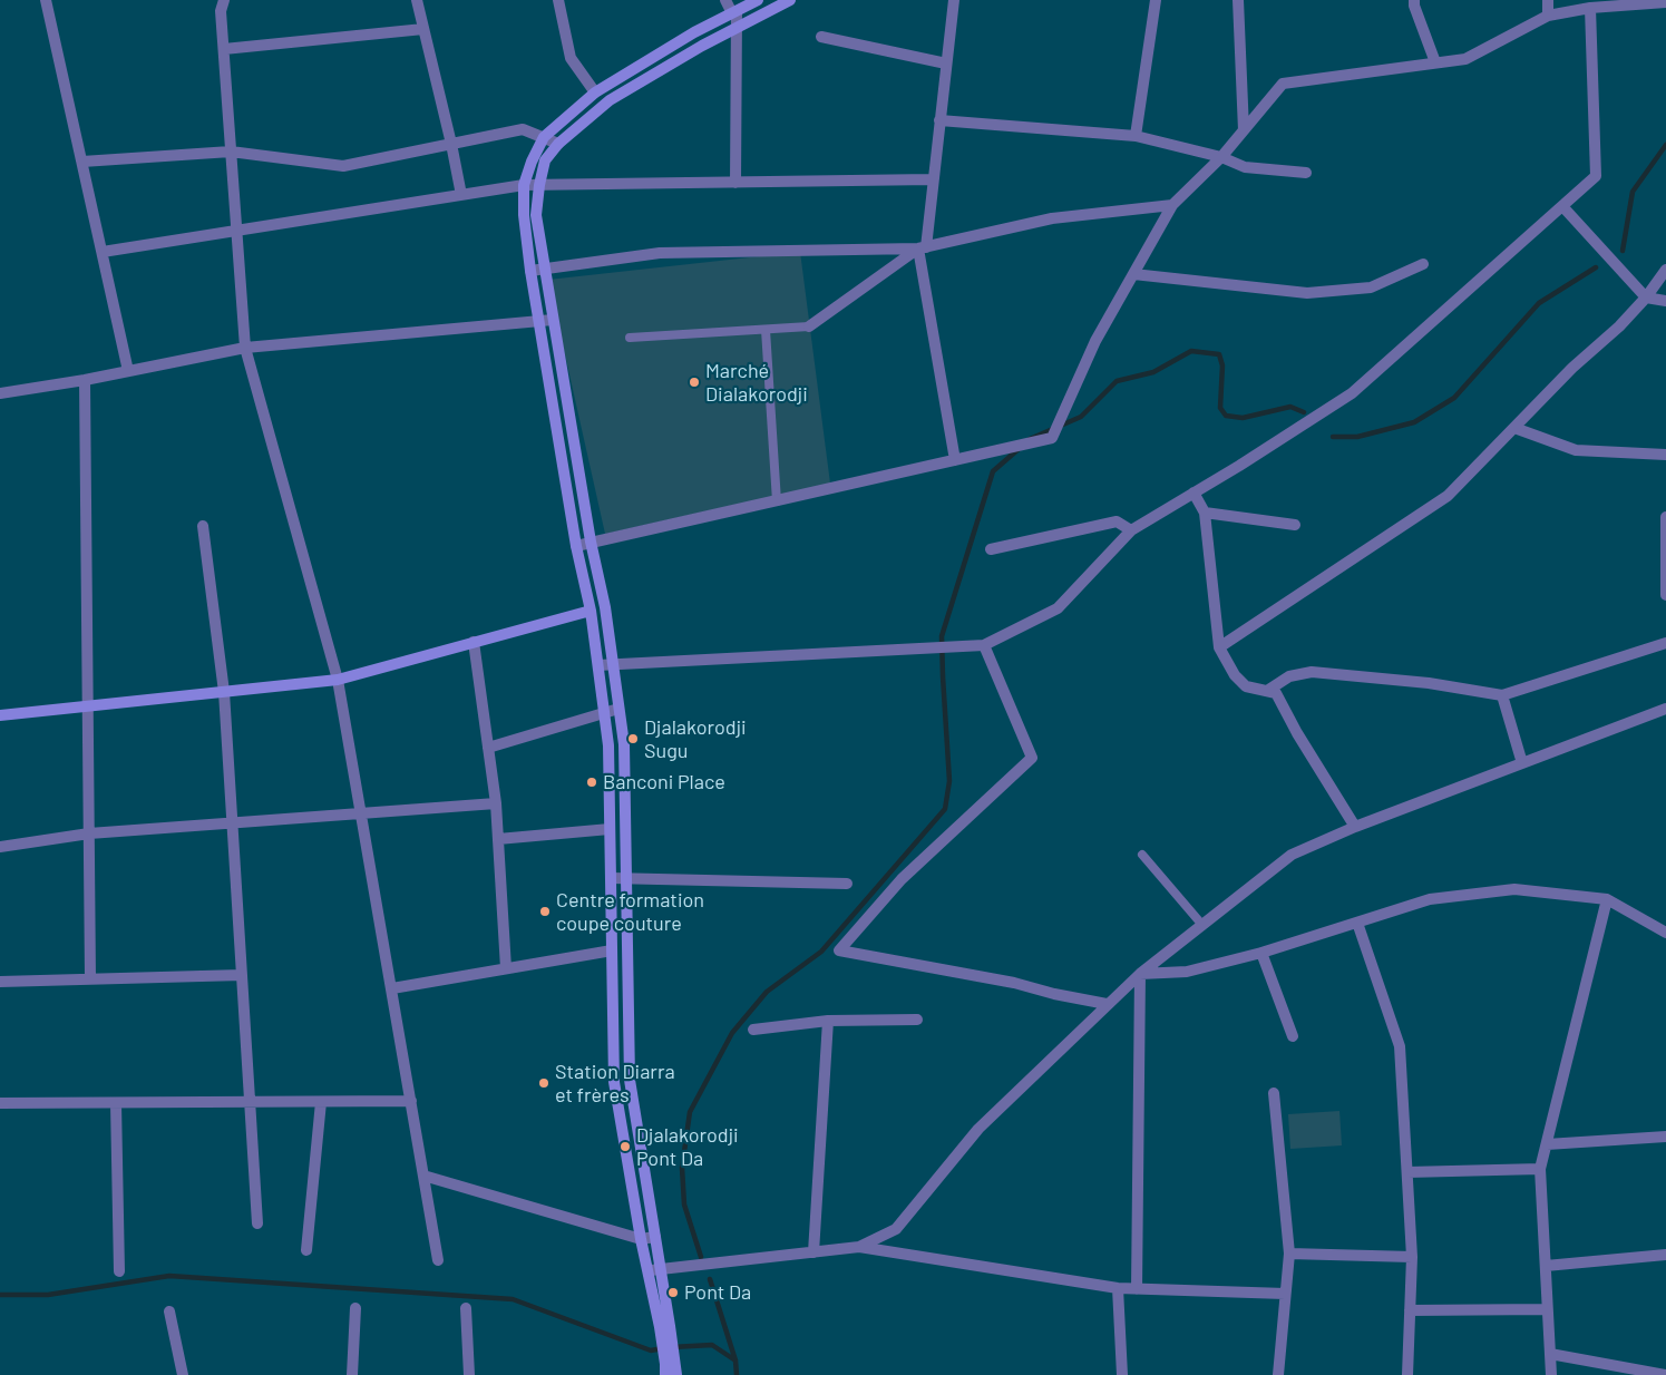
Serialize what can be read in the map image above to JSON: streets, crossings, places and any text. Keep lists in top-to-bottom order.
{
  "places": [
    "Marché Dialakorodji",
    "Djalakorodji Sugu",
    "Banconi Place",
    "Centre formation coupe couture",
    "Station Diarra et frères",
    "Djalakorodji Pont Da",
    "Pont Da"
  ]
}
